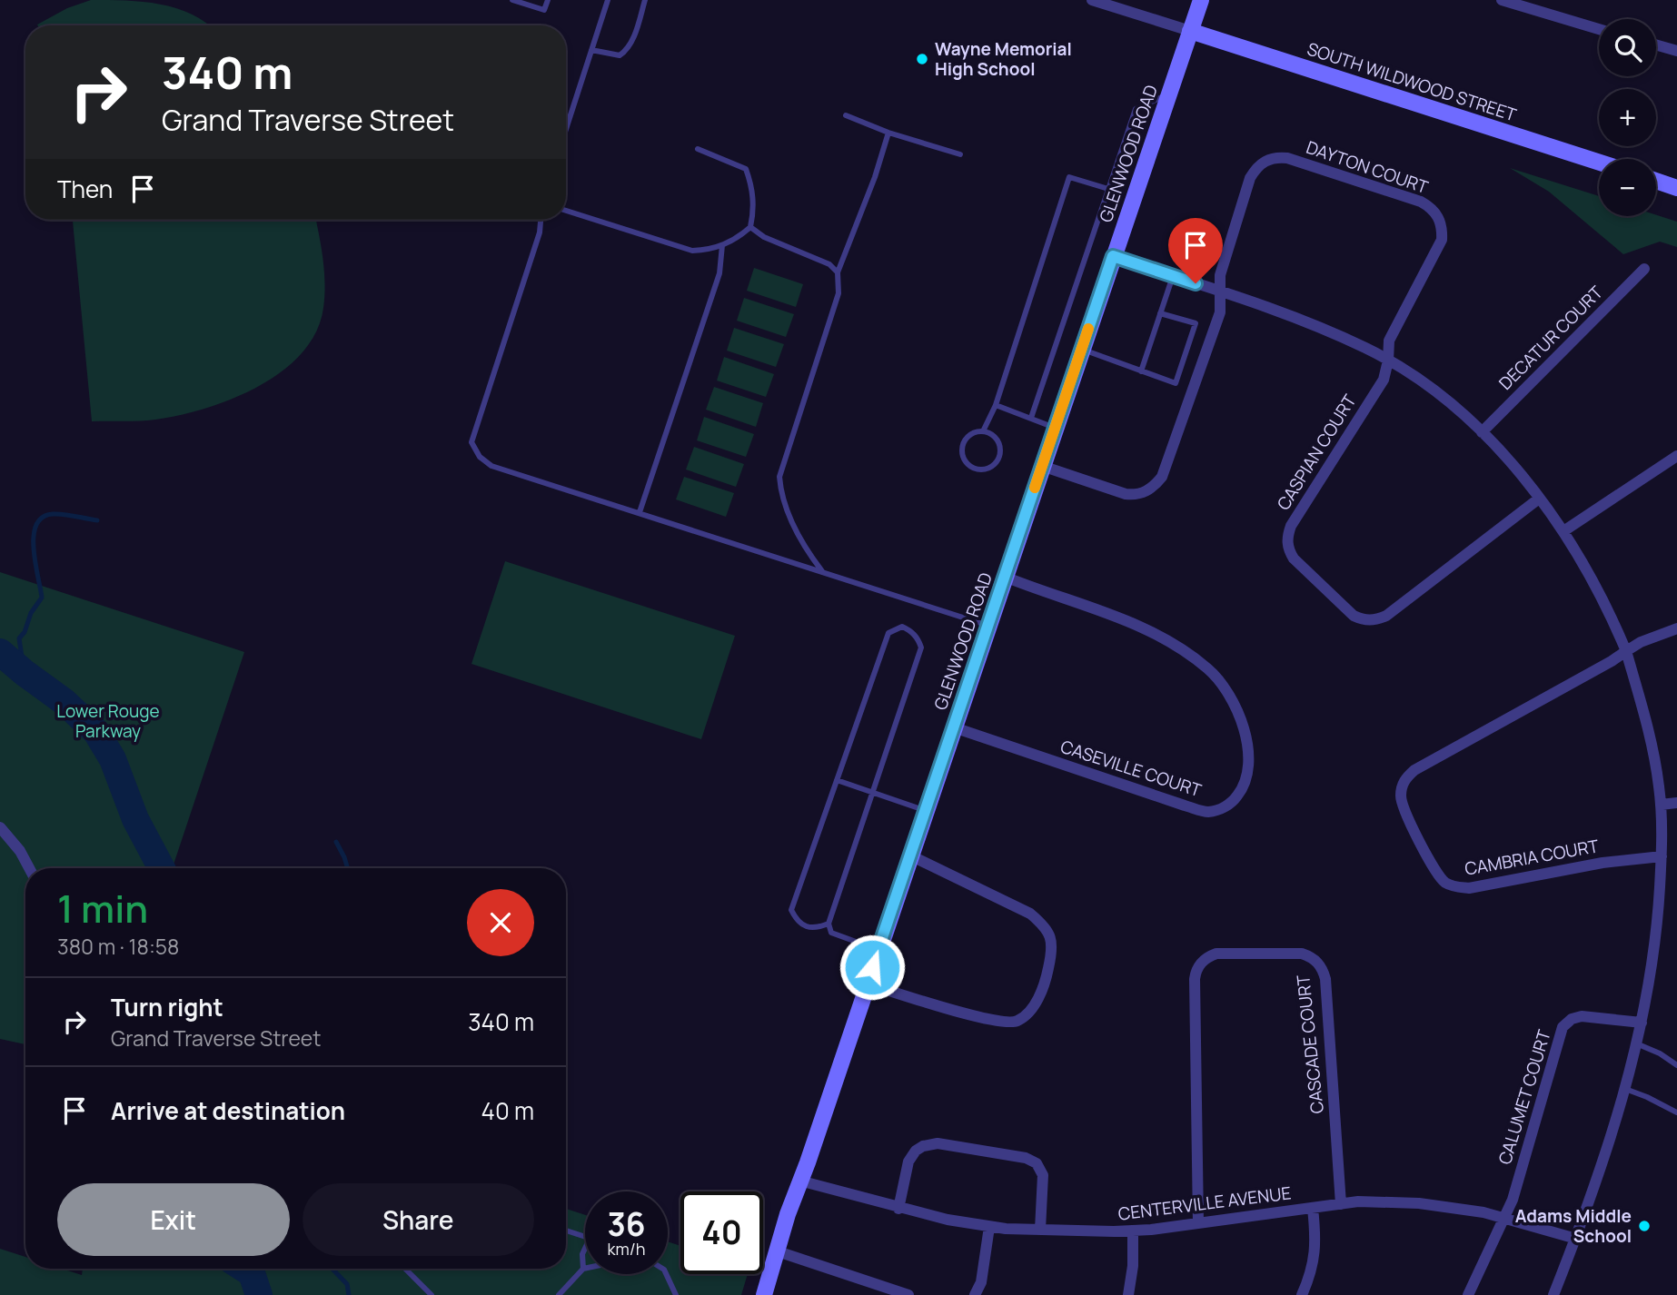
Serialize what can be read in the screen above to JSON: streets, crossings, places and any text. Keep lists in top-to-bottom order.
{
  "streets": {
    "street": [
      "SOUTH WILDWOOD STREET",
      "GLENWOOD ROAD",
      "DAYTON COURT",
      "DECATUR COURT",
      "CASPIAN COURT",
      "CASEVILLE COURT",
      "CAMBRIA COURT",
      "CASCADE COURT",
      "CALUMET COURT",
      "CENTERVILLE AVENUE"
    ]
  },
  "crossings": [
    ["SOUTH WILDWOOD STREET", "GLENWOOD ROAD"],
    ["GLENWOOD ROAD", "DAYTON COURT"],
    ["GLENWOOD ROAD", "CASEVILLE COURT"],
    ["GLENWOOD ROAD", "CENTERVILLE AVENUE"],
    ["DAYTON COURT", "CASPIAN COURT"],
    ["CASCADE COURT", "CENTERVILLE AVENUE"],
    ["CALUMET COURT", "CENTERVILLE AVENUE"]
  ],
  "parks": ["Lower Rouge Parkway"],
  "places": ["Wayne Memorial High School", "Adams Middle School"],
  "page": {
    "map_buttons": ["+", "−"],
    "turn": ["340 m", "Grand Traverse Street"],
    "then": "Then",
    "heading": ["1 min", "380 m · 18:58"],
    "list": [
      {
        "name": "Turn right",
        "note": "Grand Traverse Street",
        "value": "340 m"
      },
      {
        "name": "Arrive at destination",
        "value": "40 m"
      }
    ],
    "buttons": ["Exit", "Share"],
    "speed": "36 km/h",
    "limit": "40"
  }
}
